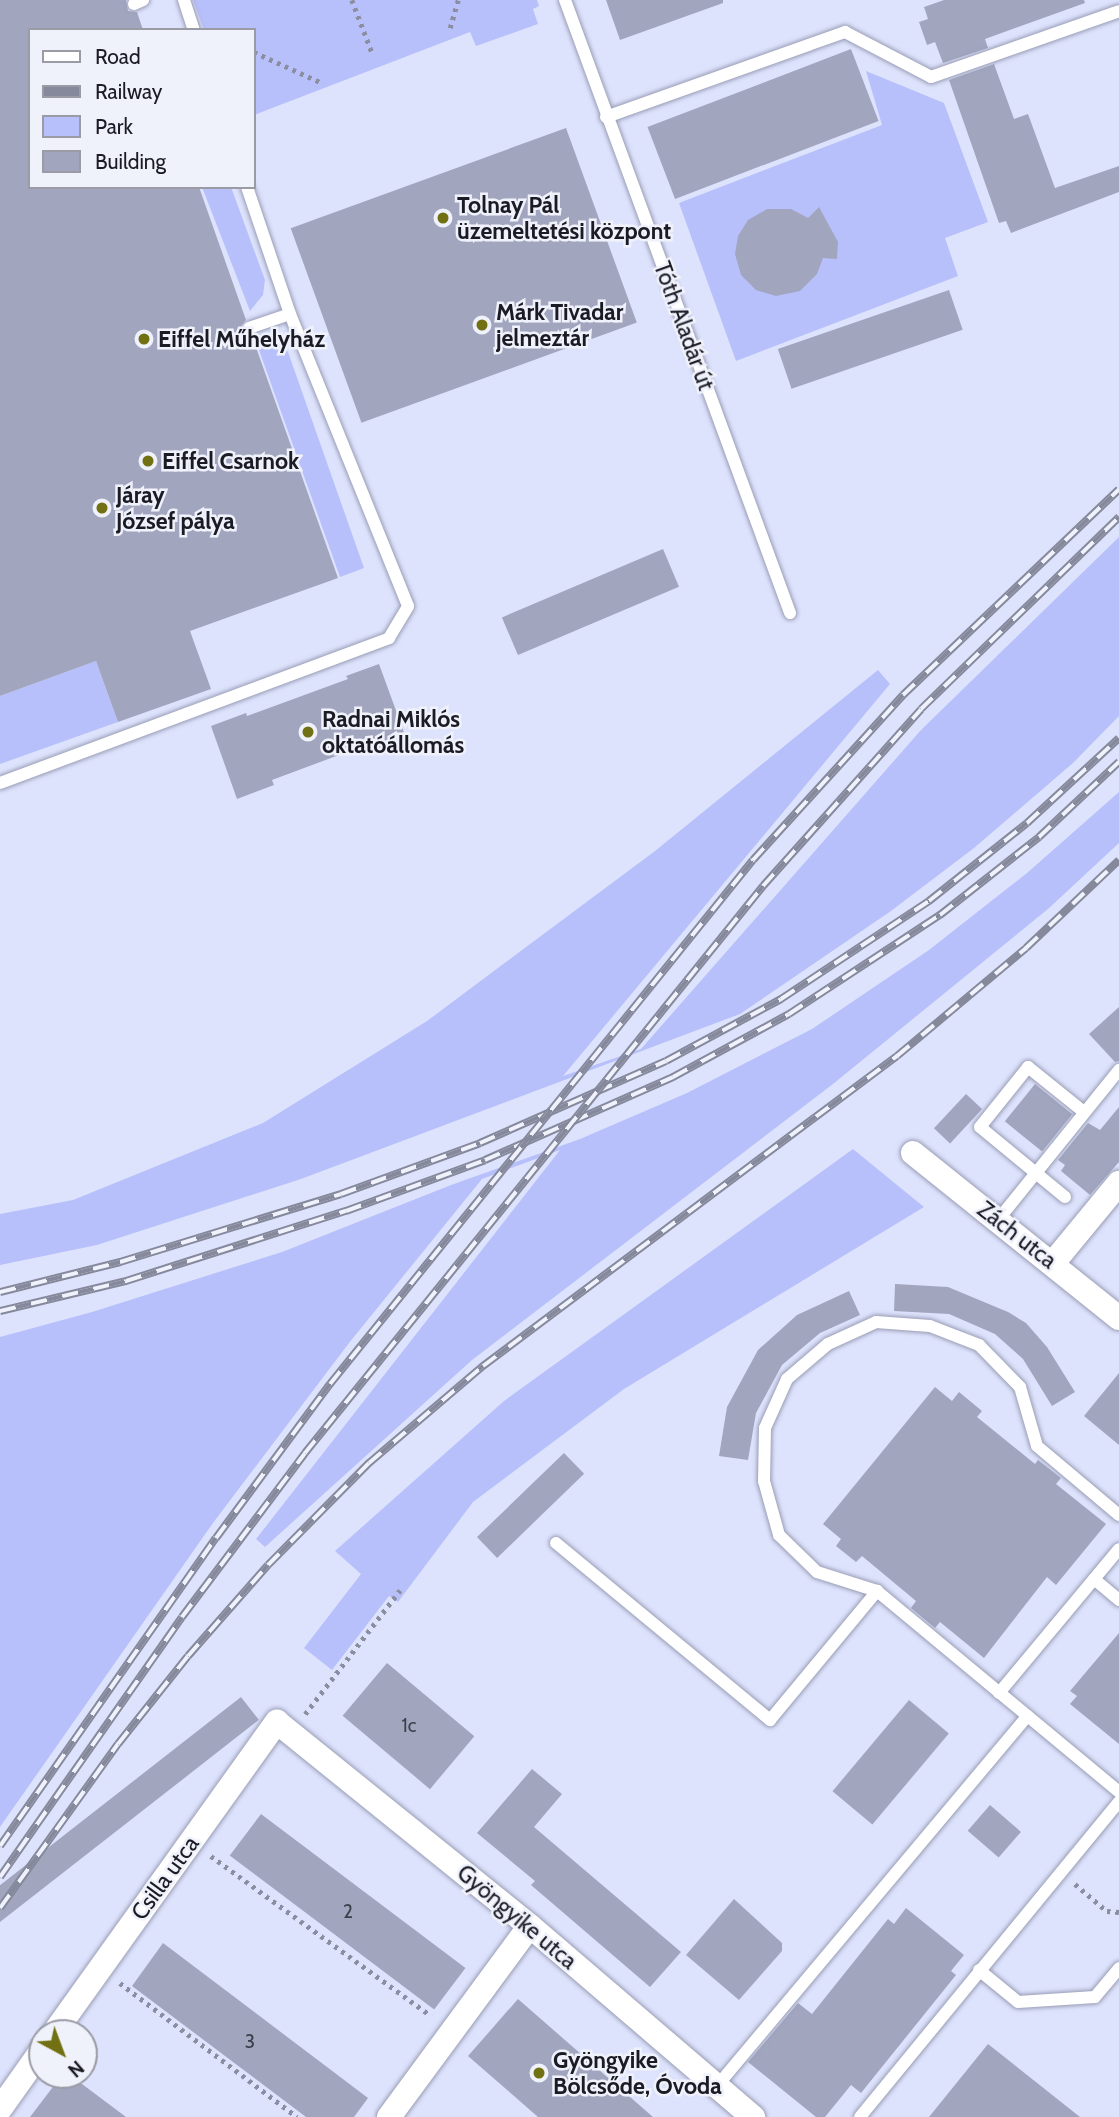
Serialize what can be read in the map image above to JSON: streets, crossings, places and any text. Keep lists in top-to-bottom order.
{
  "streets": {
    "street": ["Zách utca", "Csilla utca", "Gyöngyike utca"],
    "lane": ["Tóth Aladár út"]
  },
  "crossings": [
    ["Csilla utca", "Gyöngyike utca"]
  ],
  "places": [
    "Tolnay Pál üzemeltetési központ",
    "Márk Tivadar jelmeztár",
    "Eiffel Műhelyház",
    "Eiffel Csarnok",
    "Járay József pálya",
    "Radnai Miklós oktatóállomás",
    "Gyöngyike Bölcsőde, Óvoda"
  ],
  "house_numbers": ["1c", "2", "3"],
  "legend": [
    "Road",
    "Railway",
    "Park",
    "Building"
  ],
  "north": "bottom right"
}
